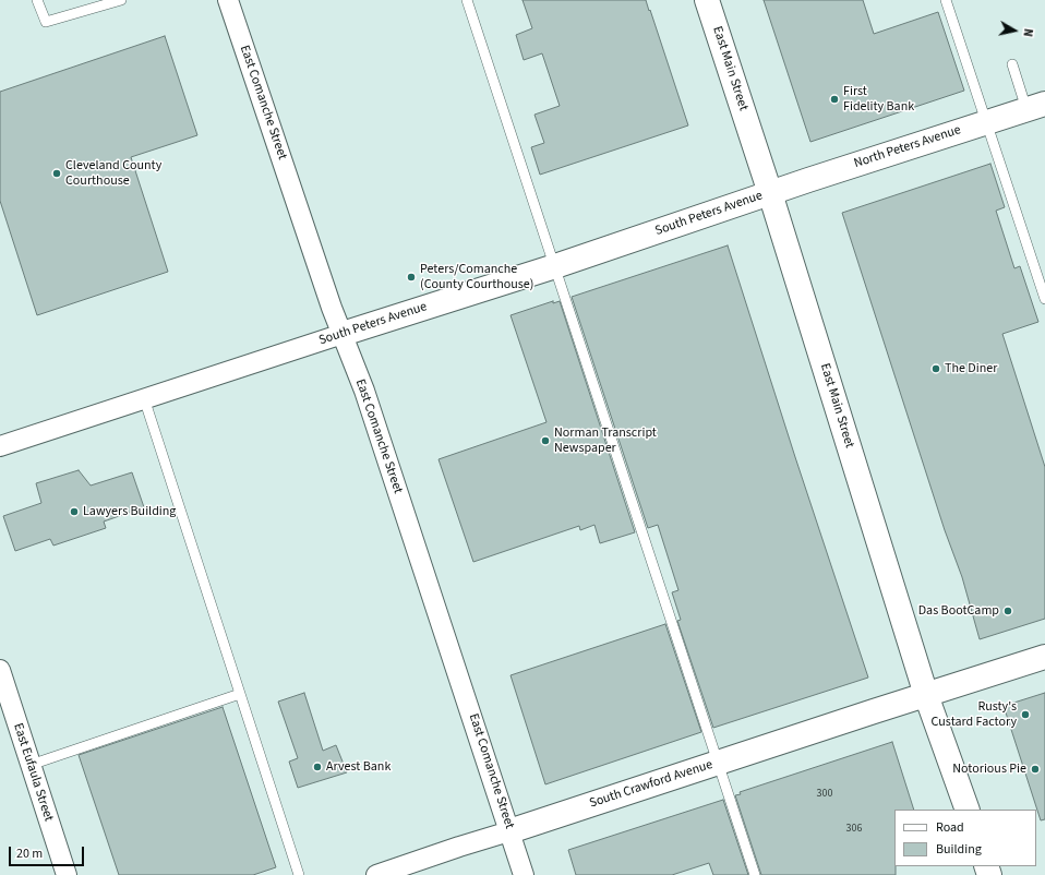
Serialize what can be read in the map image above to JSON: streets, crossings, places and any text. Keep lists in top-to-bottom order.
{
  "streets": {
    "street": [
      "East Main Street",
      "East Comanche Street",
      "North Peters Avenue",
      "South Peters Avenue",
      "East Eufaula Street",
      "South Crawford Avenue"
    ]
  },
  "crossings": [
    ["East Main Street", "North Peters Avenue"],
    ["East Main Street", "South Peters Avenue"],
    ["East Main Street", "South Crawford Avenue"],
    ["East Comanche Street", "South Peters Avenue"],
    ["East Comanche Street", "South Crawford Avenue"],
    ["North Peters Avenue", "South Peters Avenue"]
  ],
  "places": [
    "First Fidelity Bank",
    "Cleveland County Courthouse",
    "Peters/Comanche (County Courthouse)",
    "The Diner",
    "Norman Transcript Newspaper",
    "Lawyers Building",
    "Das BootCamp",
    "Rusty's Custard Factory",
    "Arvest Bank",
    "Notorious Pie"
  ],
  "house_numbers": ["300", "306"],
  "legend": ["Road", "Building"],
  "scale_bar": "20 m",
  "north": "right"
}
